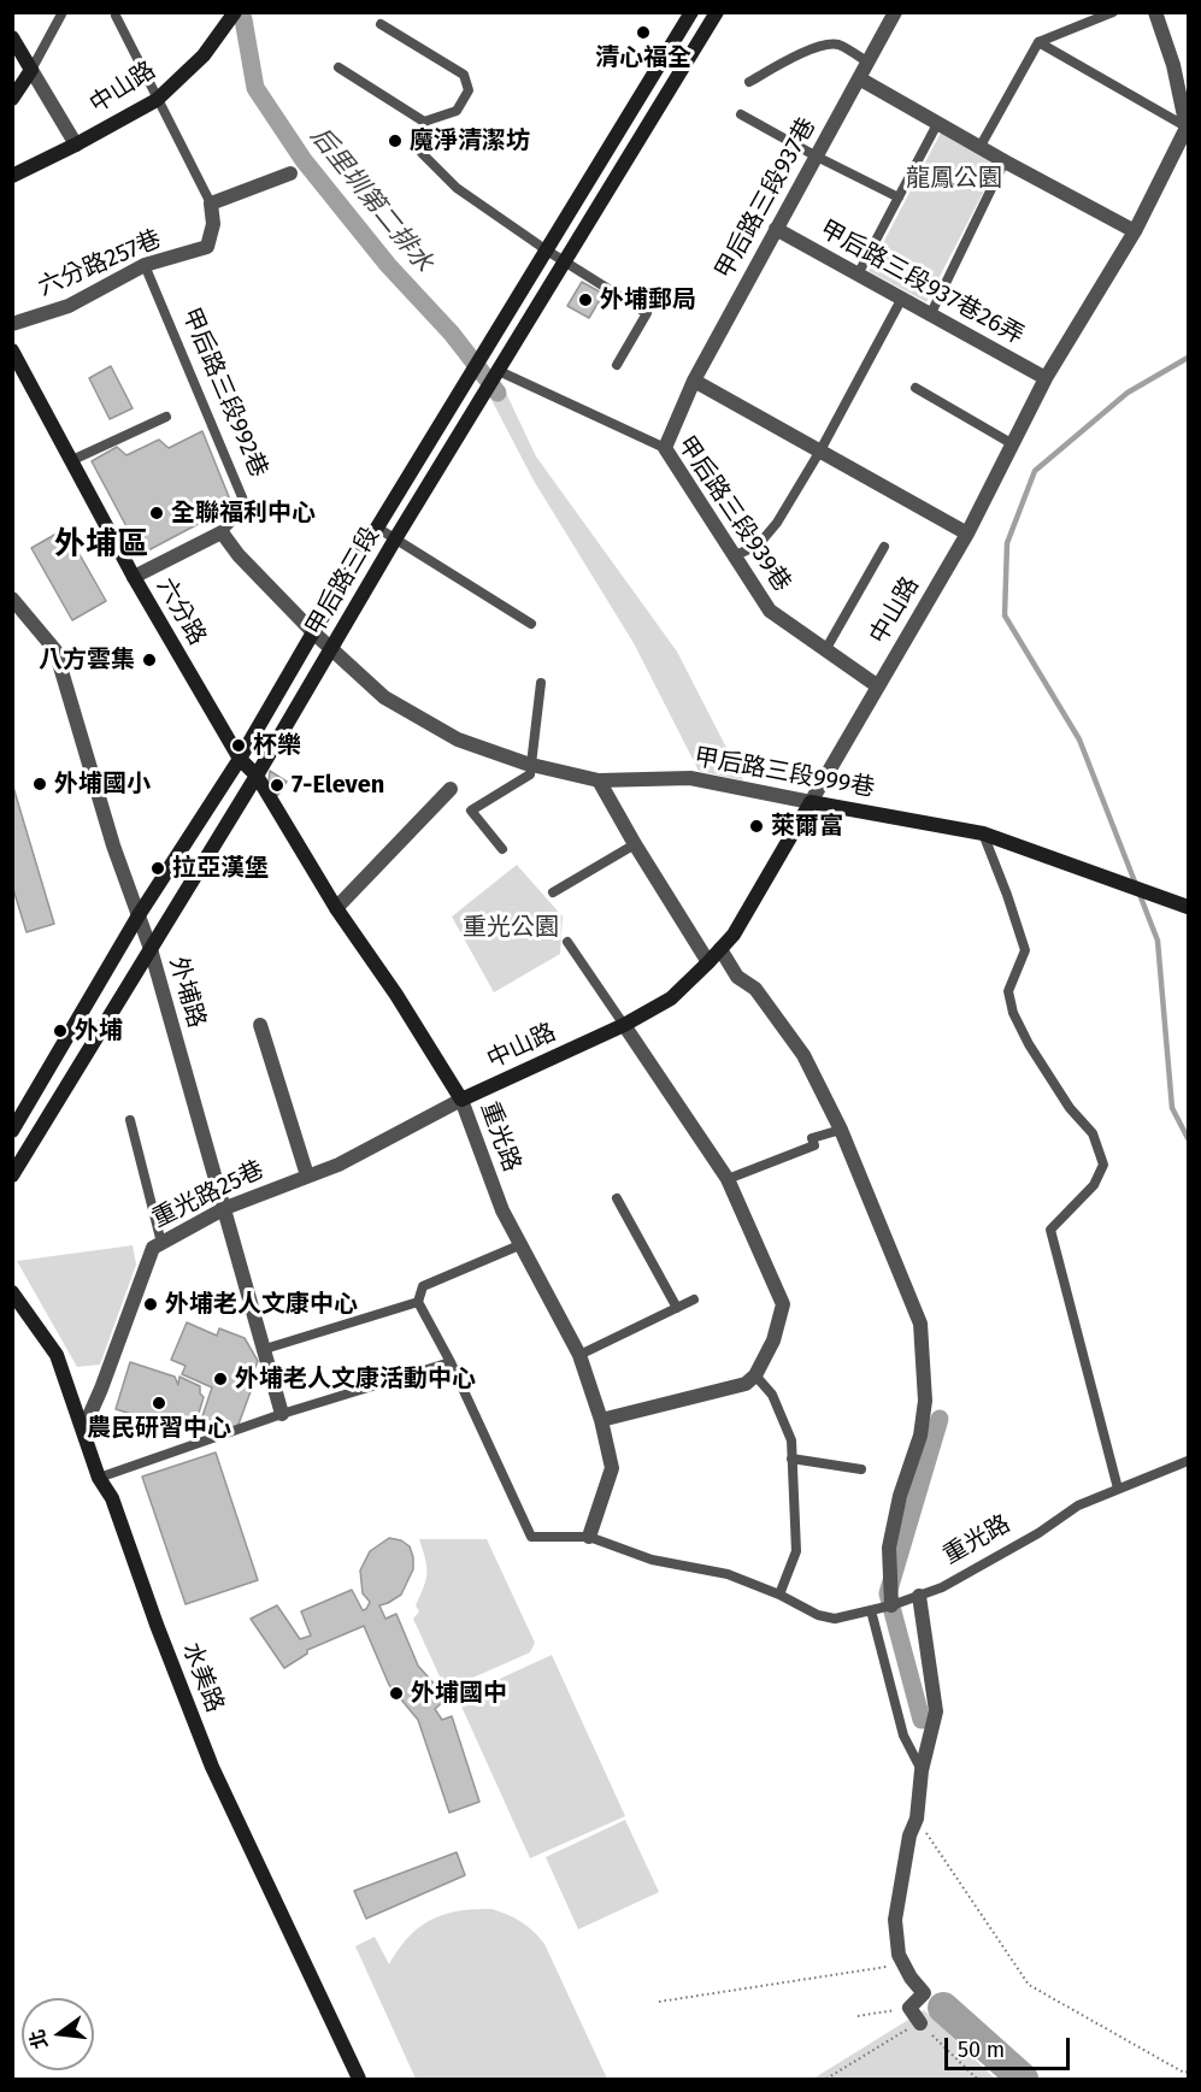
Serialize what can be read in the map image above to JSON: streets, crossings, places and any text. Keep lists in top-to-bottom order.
{
  "streets": {
    "street": [
      "中山路",
      "甲后路三段937巷",
      "六分路257巷",
      "甲后路三段937巷26弄",
      "甲后路三段992巷",
      "甲后路三段939巷",
      "甲后路三段",
      "六分路",
      "甲后路三段999巷",
      "外埔路",
      "重光路",
      "重光路25巷",
      "水美路"
    ]
  },
  "crossings": [
    ["中山路", "甲后路三段937巷26弄"],
    ["中山路", "甲后路三段939巷"],
    ["中山路", "甲后路三段999巷"],
    ["中山路", "重光路"],
    ["中山路", "重光路25巷"],
    ["甲后路三段937巷", "甲后路三段937巷26弄"],
    ["甲后路三段937巷", "甲后路三段939巷"],
    ["六分路257巷", "甲后路三段992巷"],
    ["甲后路三段992巷", "六分路"],
    ["甲后路三段939巷", "甲后路三段"],
    ["甲后路三段", "六分路"],
    ["甲后路三段", "甲后路三段999巷"],
    ["甲后路三段", "外埔路"],
    ["甲后路三段", "重光路"],
    ["六分路", "重光路"],
    ["外埔路", "重光路25巷"],
    ["重光路", "重光路25巷"],
    ["重光路25巷", "水美路"]
  ],
  "districts": ["外埔區"],
  "water": ["后里圳第二排水"],
  "parks": ["龍鳳公園", "重光公園"],
  "places": [
    "清心福全",
    "魔淨清潔坊",
    "外埔郵局",
    "全聯福利中心",
    "八方雲集",
    "杯樂",
    "外埔國小",
    "7-Eleven",
    "萊爾富",
    "拉亞漢堡",
    "外埔",
    "外埔老人文康中心",
    "外埔老人文康活動中心",
    "農民研習中心",
    "外埔國中"
  ],
  "scale_bar": "50 m",
  "north": "left"
}
